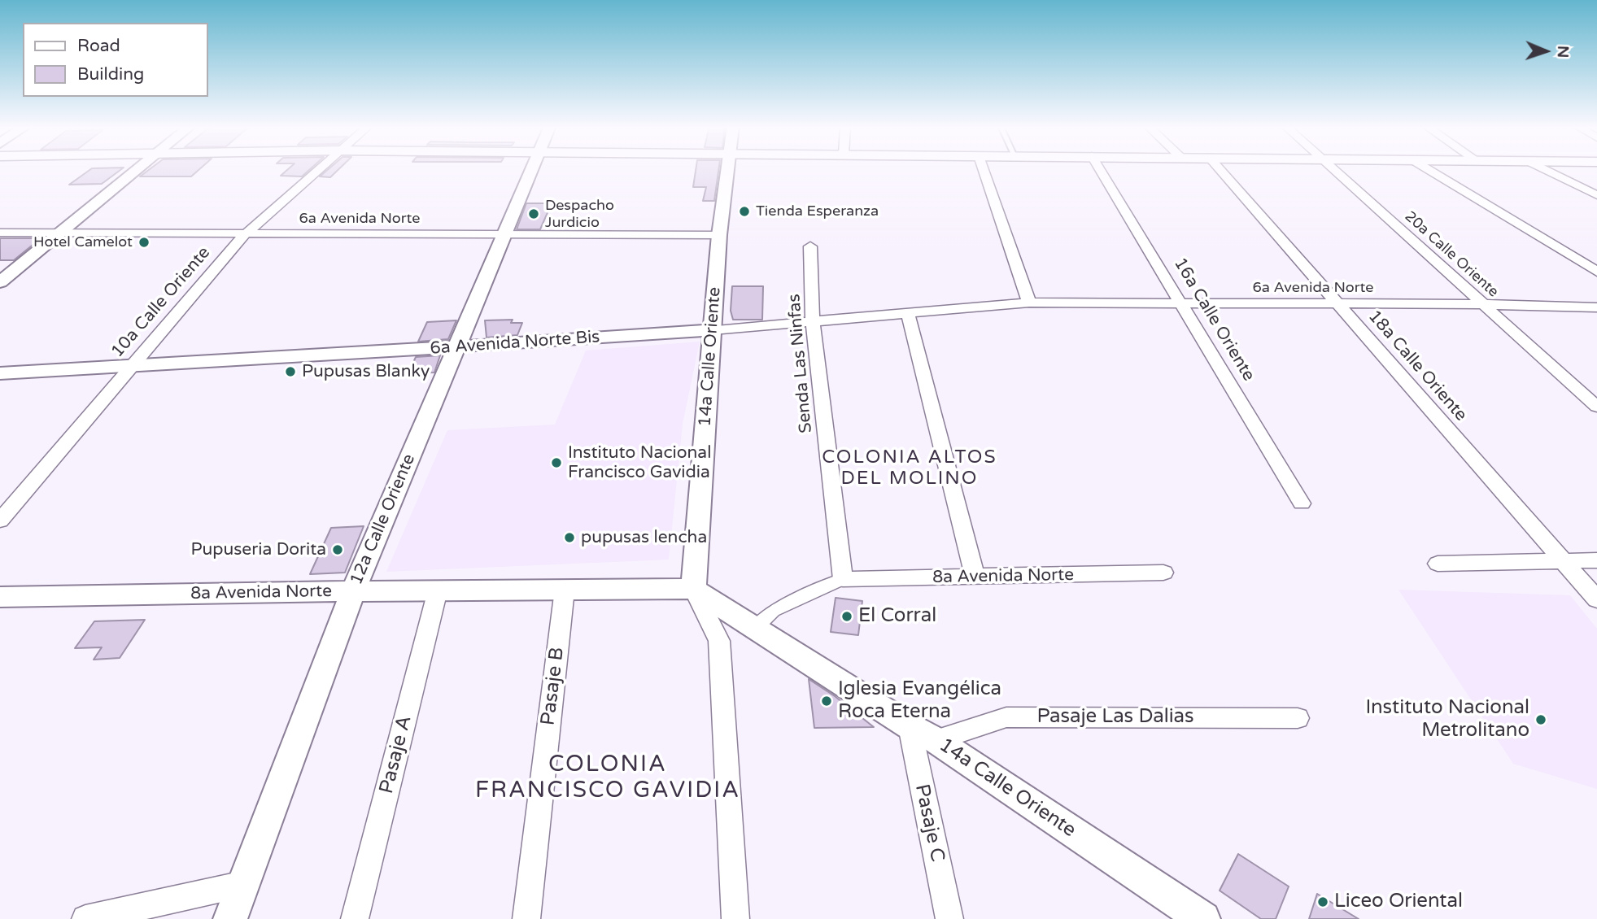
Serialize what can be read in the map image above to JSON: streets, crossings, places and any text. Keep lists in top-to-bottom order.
{
  "streets": {
    "street": [
      "6a Avenida Norte",
      "20a Calle Oriente",
      "10a Calle Oriente",
      "16a Calle Oriente",
      "6a Avenida Norte Bis",
      "14a Calle Oriente",
      "Senda Las Ninfas",
      "18a Calle Oriente",
      "12a Calle Oriente",
      "8a Avenida Norte",
      "Pasaje B",
      "Pasaje Las Dalias",
      "Pasaje A",
      "Pasaje C"
    ]
  },
  "crossings": [
    ["6a Avenida Norte", "20a Calle Oriente"],
    ["6a Avenida Norte", "10a Calle Oriente"],
    ["6a Avenida Norte", "16a Calle Oriente"],
    ["6a Avenida Norte", "6a Avenida Norte Bis"],
    ["6a Avenida Norte", "14a Calle Oriente"],
    ["6a Avenida Norte", "18a Calle Oriente"],
    ["6a Avenida Norte", "12a Calle Oriente"],
    ["10a Calle Oriente", "6a Avenida Norte Bis"],
    ["6a Avenida Norte Bis", "14a Calle Oriente"],
    ["6a Avenida Norte Bis", "Senda Las Ninfas"],
    ["6a Avenida Norte Bis", "12a Calle Oriente"],
    ["14a Calle Oriente", "8a Avenida Norte"],
    ["14a Calle Oriente", "Pasaje Las Dalias"],
    ["14a Calle Oriente", "Pasaje C"],
    ["Senda Las Ninfas", "8a Avenida Norte"],
    ["12a Calle Oriente", "8a Avenida Norte"],
    ["8a Avenida Norte", "Pasaje B"],
    ["8a Avenida Norte", "Pasaje A"]
  ],
  "districts": ["COLONIA ALTOS DEL MOLINO", "COLONIA FRANCISCO GAVIDIA"],
  "places": [
    "Tienda Esperanza",
    "Despacho Jurdicio",
    "Hotel Camelot",
    "Pupusas Blanky",
    "Instituto Nacional Francisco Gavidia",
    "pupusas lencha",
    "Pupuseria Dorita",
    "El Corral",
    "Iglesia Evangélica Roca Eterna",
    "Instituto Nacional Metrolitano",
    "Liceo Oriental"
  ],
  "legend": ["Road", "Building"],
  "north": "right"
}
